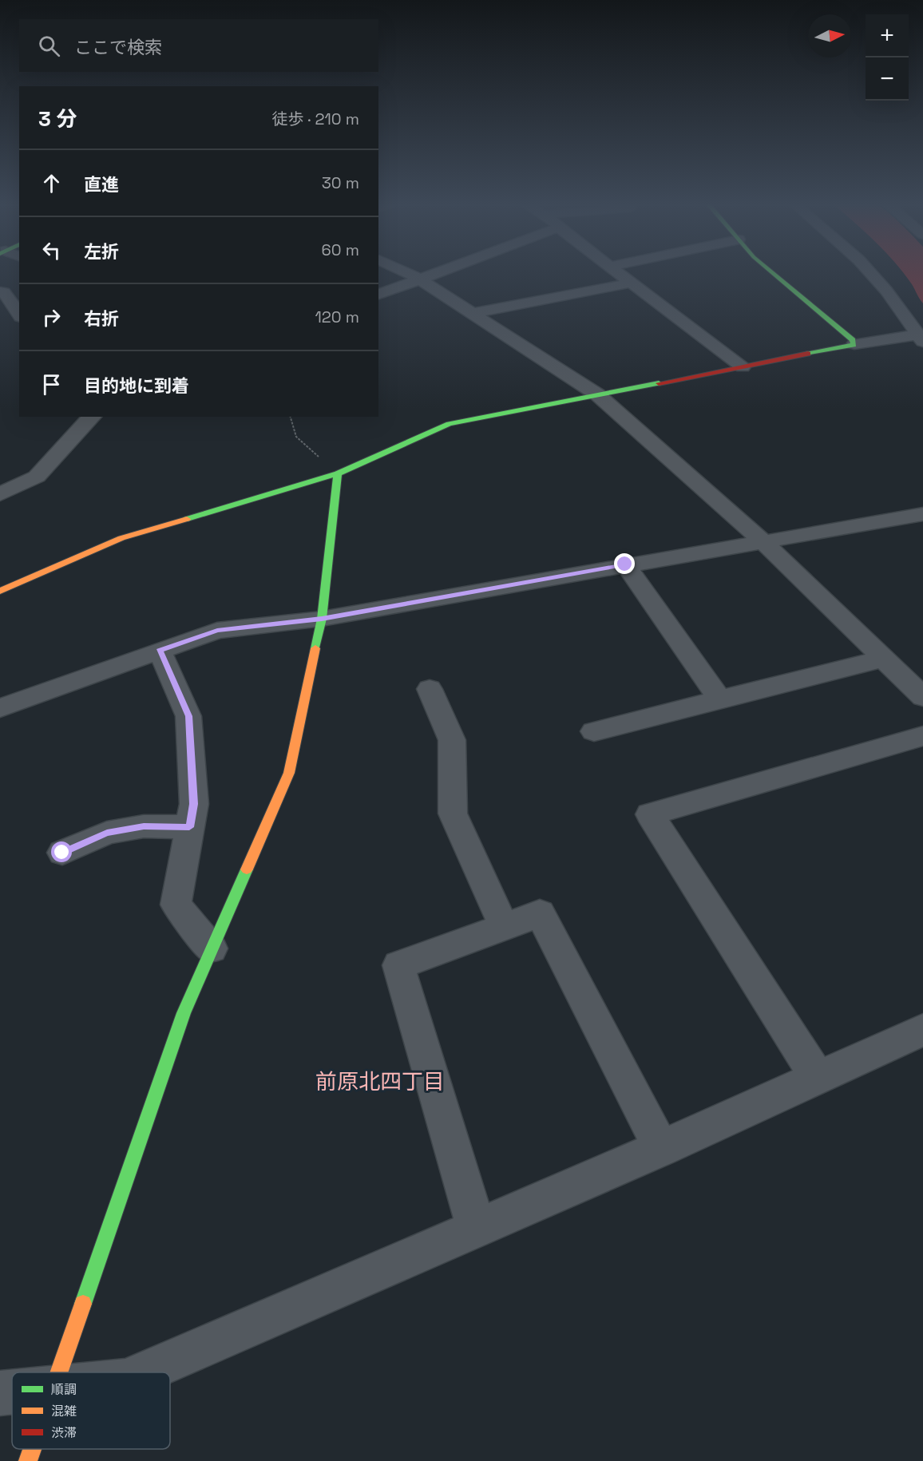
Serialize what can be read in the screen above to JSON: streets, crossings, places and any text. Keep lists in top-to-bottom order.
{
  "districts": ["前原北四丁目"],
  "legend": ["順調", "混雑", "渋滞"],
  "north": "right",
  "page": {
    "map_buttons": ["+", "−"],
    "search": "ここで検索",
    "heading": ["3 分", "徒歩 · 210 m"],
    "list": [
      ["直進", "30 m"],
      ["左折", "60 m"],
      ["右折", "120 m"],
      "目的地に到着"
    ]
  }
}
